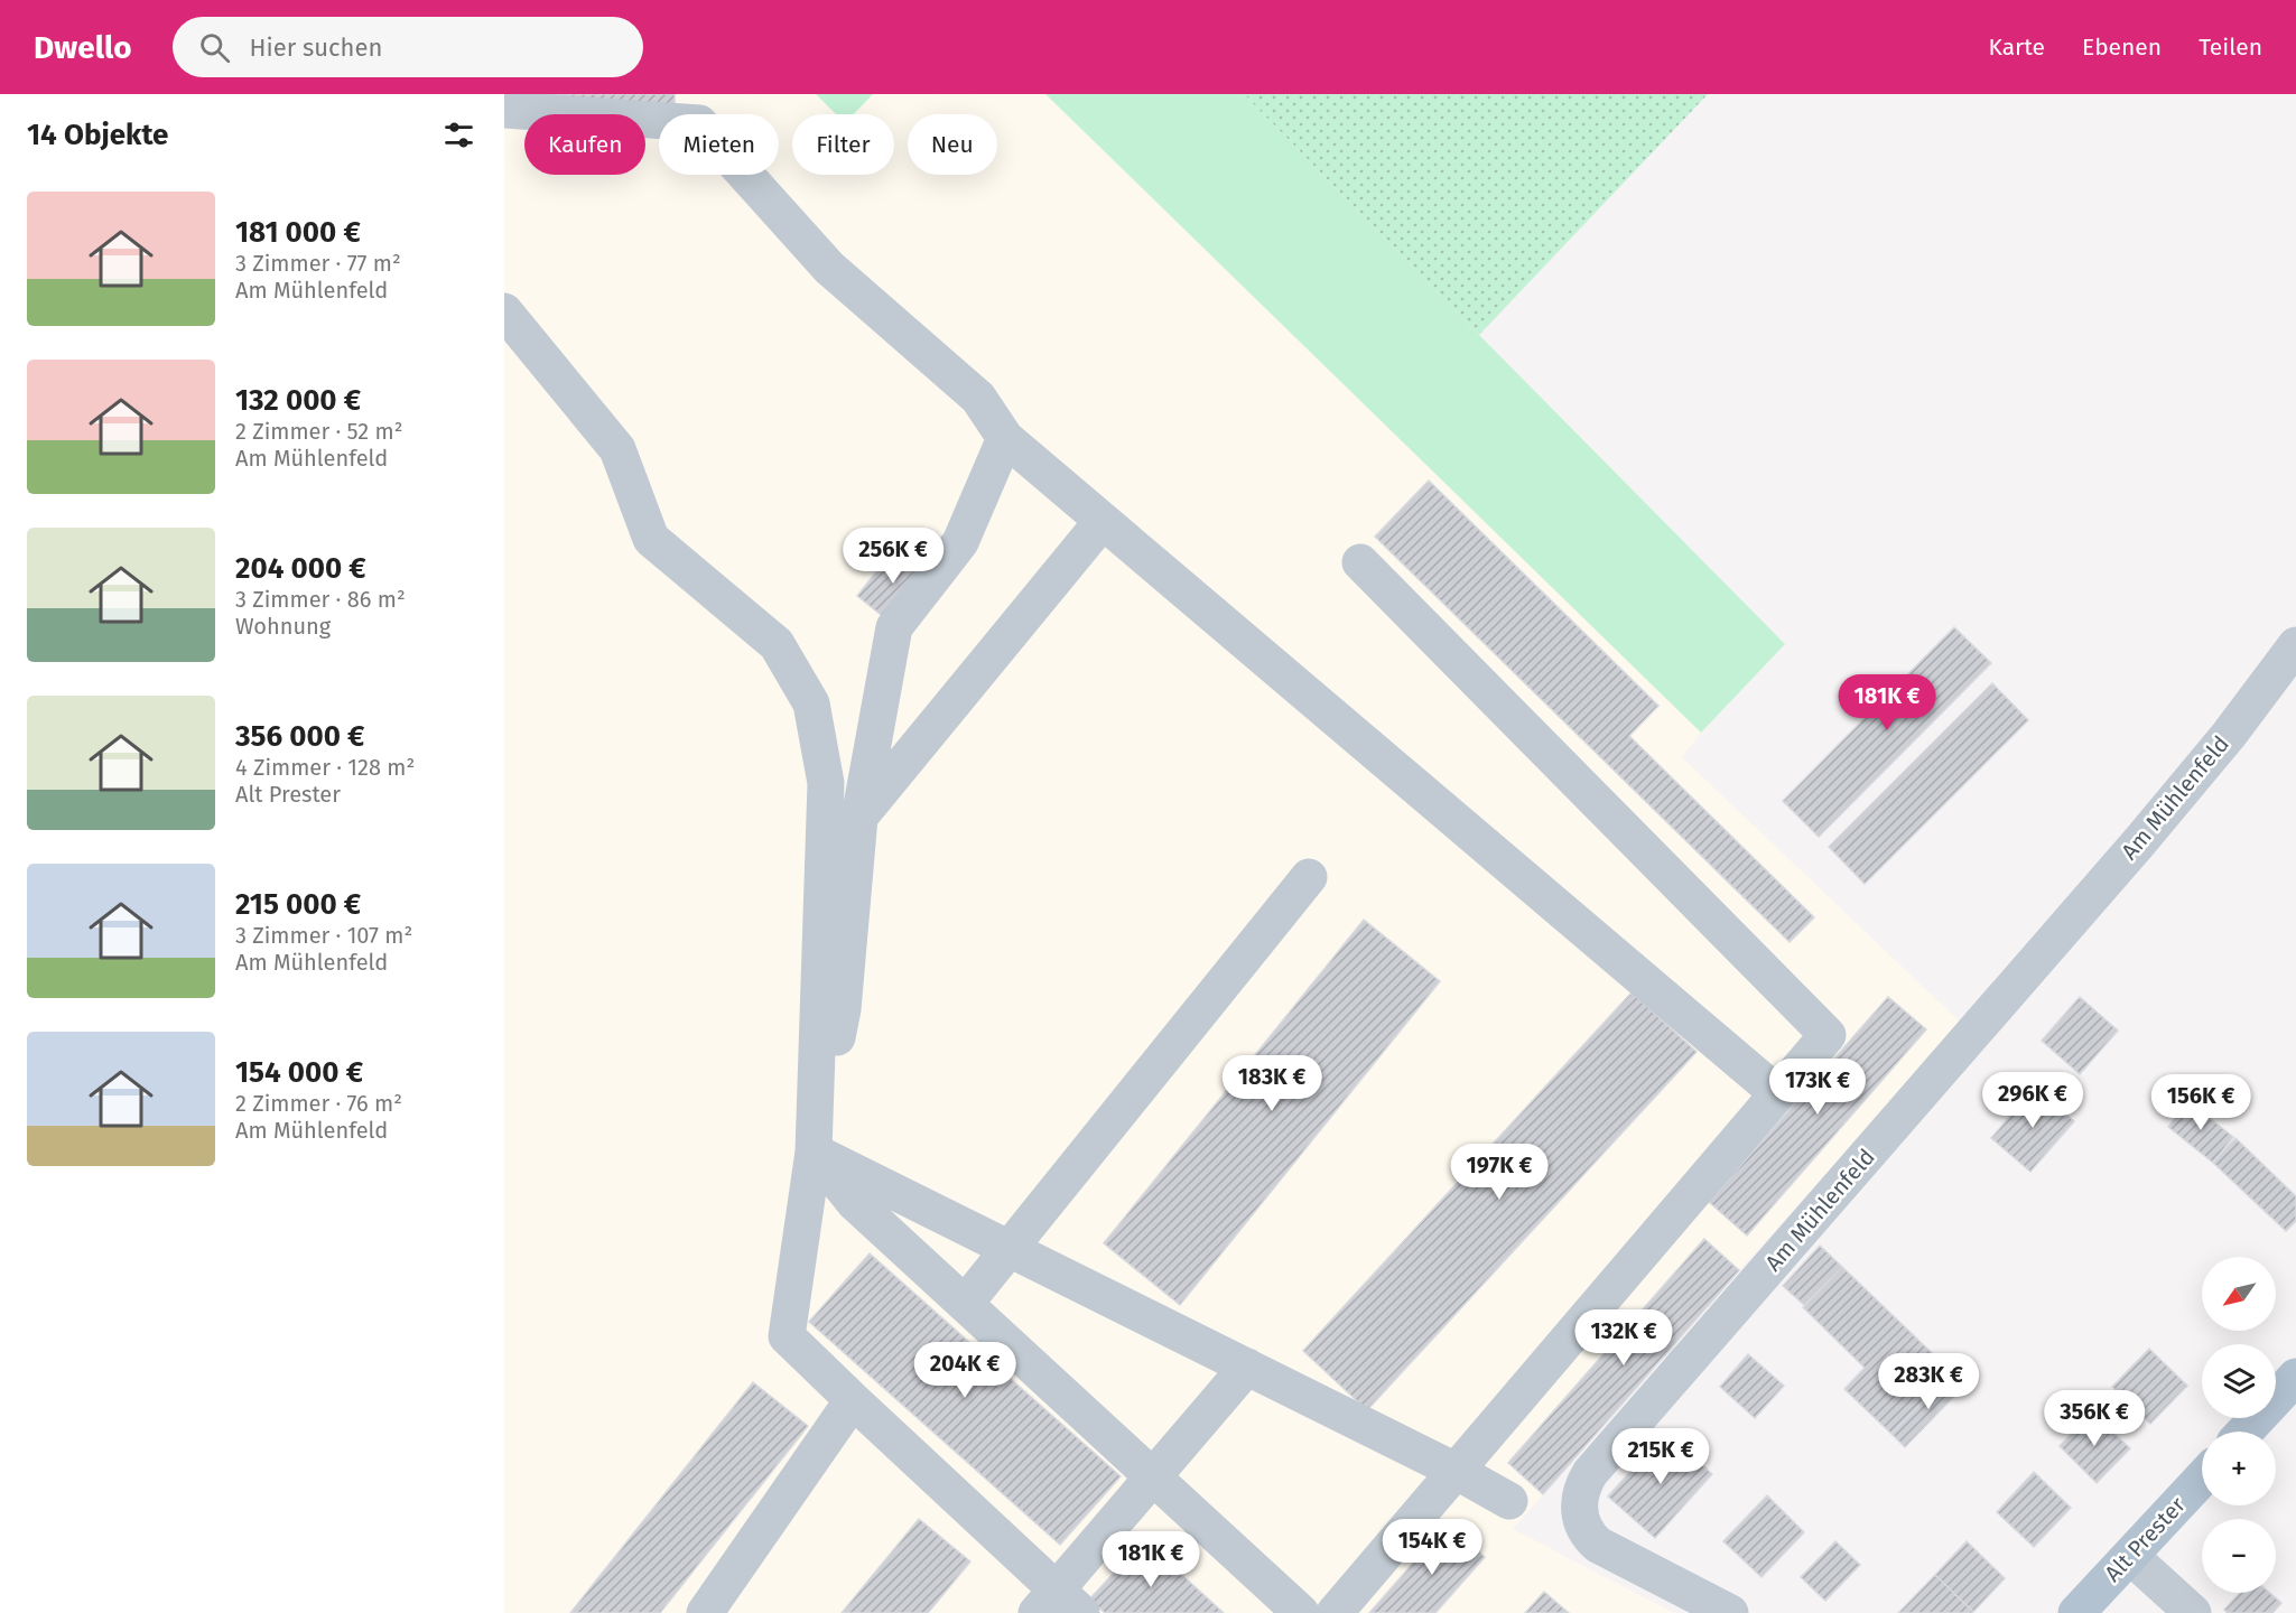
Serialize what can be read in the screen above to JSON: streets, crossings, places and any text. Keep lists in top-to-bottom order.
{
  "streets": {
    "main road": ["Alt Prester"],
    "street": ["Am Mühlenfeld"]
  },
  "north": "bottom left",
  "page": {
    "header": "Dwello",
    "search": "Hier suchen",
    "nav": ["Karte", "Ebenen", "Teilen"],
    "heading": "14 Objekte",
    "chip": [
      "Kaufen",
      "Mieten",
      "Filter",
      "Neu"
    ],
    "list": [
      {
        "name": "181 000 €",
        "note": "3 Zimmer · 77 m² · Am Mühlenfeld"
      },
      {
        "name": "132 000 €",
        "note": "2 Zimmer · 52 m² · Am Mühlenfeld"
      },
      {
        "name": "204 000 €",
        "note": "3 Zimmer · 86 m² · Wohnung"
      },
      {
        "name": "356 000 €",
        "note": "4 Zimmer · 128 m² · Alt Prester"
      },
      {
        "name": "215 000 €",
        "note": "3 Zimmer · 107 m² · Am Mühlenfeld"
      },
      {
        "name": "154 000 €",
        "note": "2 Zimmer · 76 m² · Am Mühlenfeld"
      }
    ],
    "price": [
      "256K €",
      "181K €",
      "183K €",
      "173K €",
      "296K €",
      "156K €",
      "197K €",
      "132K €",
      "204K €",
      "283K €",
      "356K €",
      "215K €",
      "154K €",
      "181K €"
    ],
    "map_buttons": ["+", "−"]
  }
}
